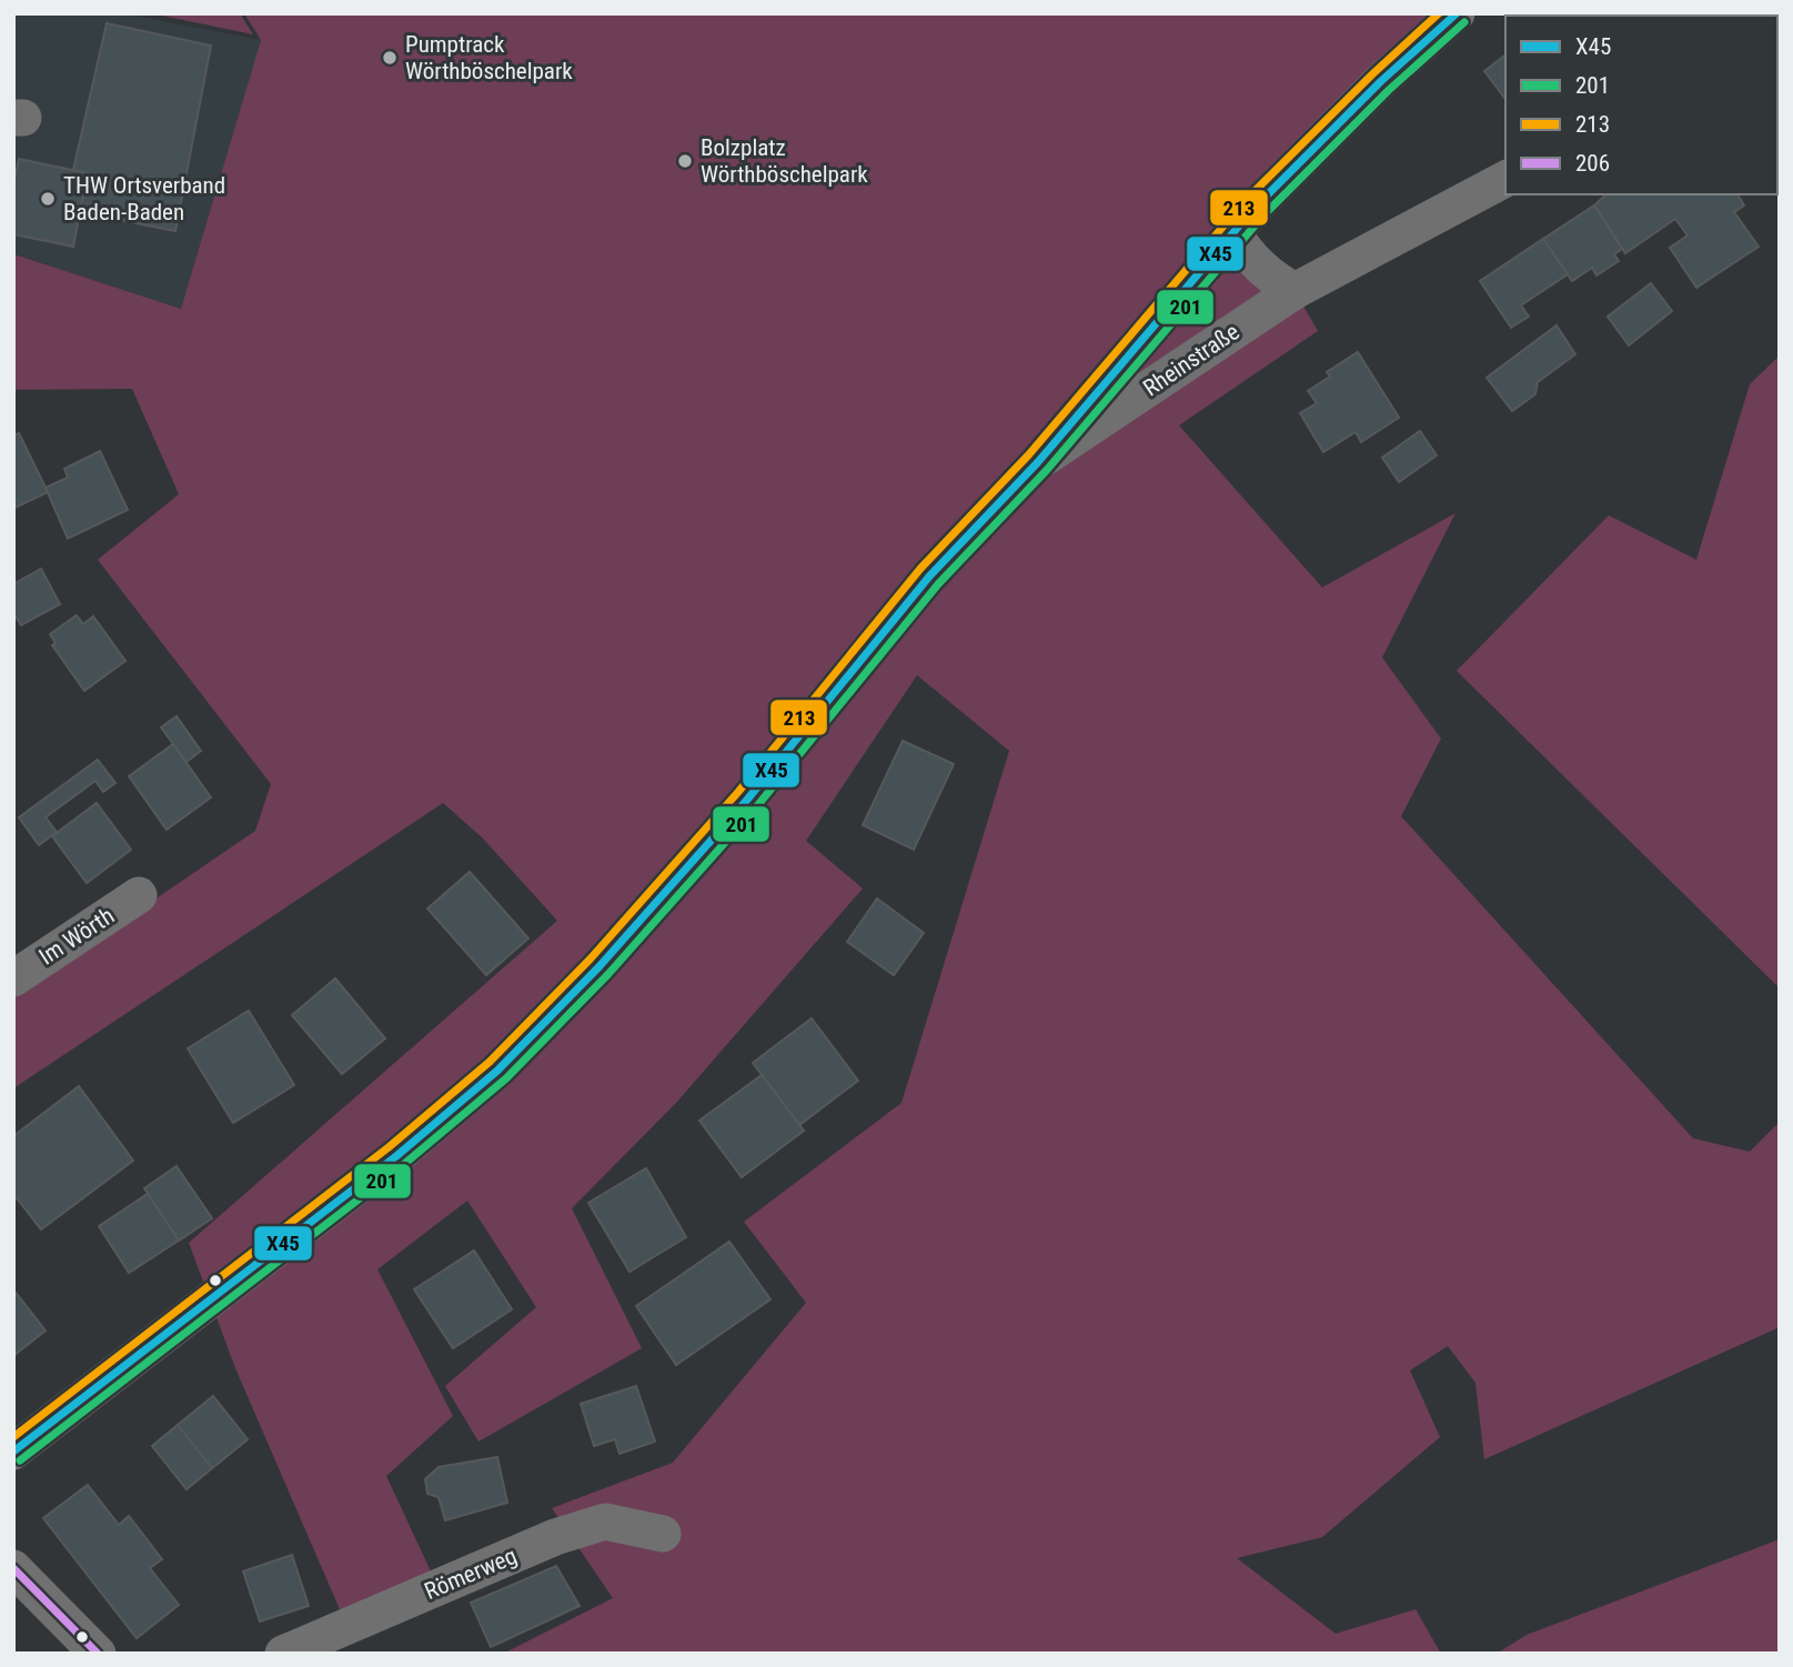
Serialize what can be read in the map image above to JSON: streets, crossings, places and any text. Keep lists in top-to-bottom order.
{
  "streets": {
    "street": ["Rheinstraße", "Im Wörth", "Römerweg"]
  },
  "places": ["Pumptrack Wörthböschelpark", "Bolzplatz Wörthböschelpark", "THW Ortsverband Baden-Baden"],
  "lines": [
    "transit line X45",
    "transit line 213",
    "transit line 201",
    "transit line 206"
  ],
  "legend": [
    "X45",
    "201",
    "213",
    "206"
  ]
}
